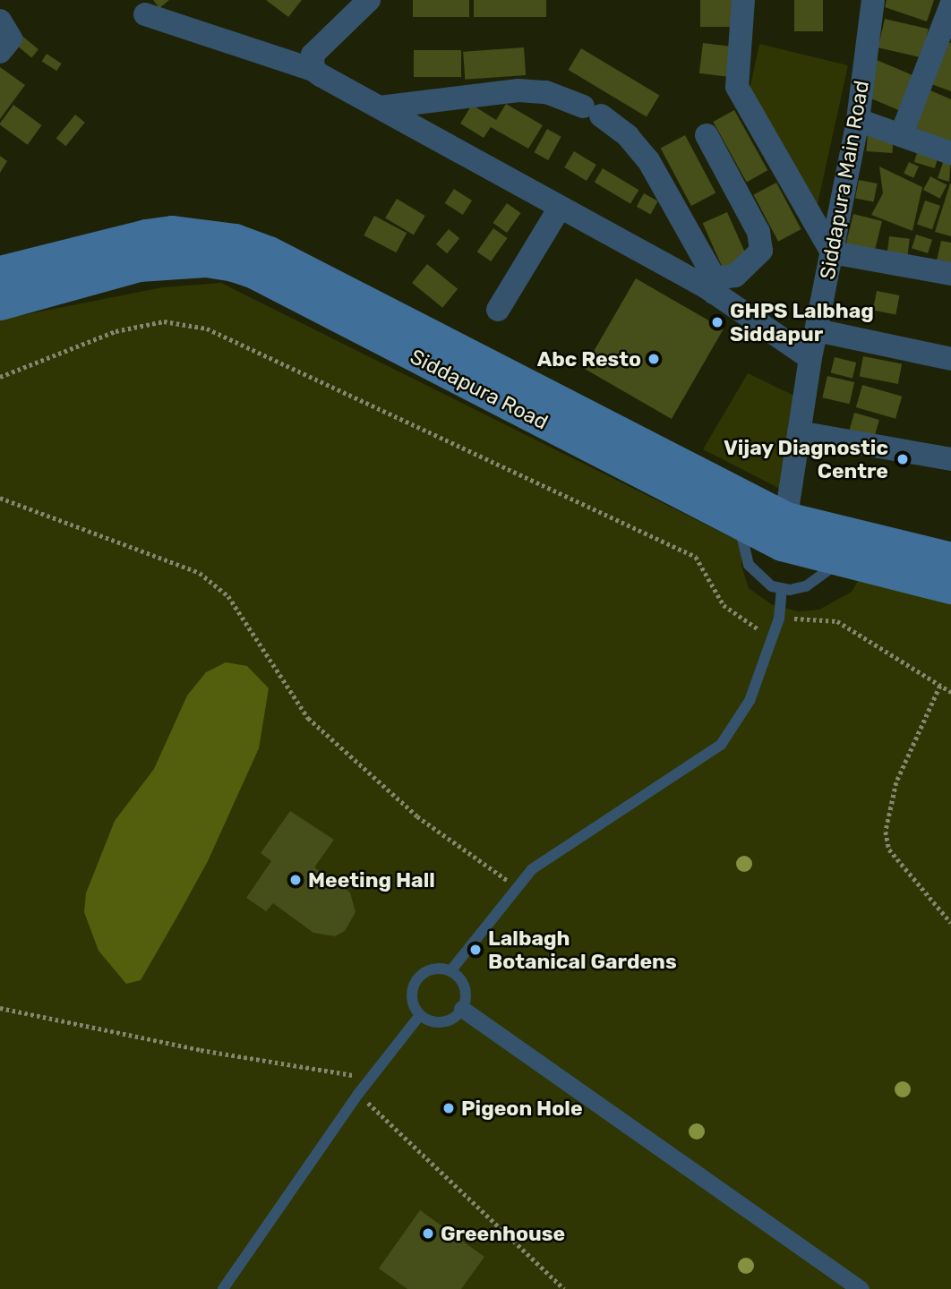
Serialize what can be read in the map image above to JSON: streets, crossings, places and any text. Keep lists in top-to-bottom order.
{
  "streets": {
    "main road": ["Siddapura Road"],
    "street": ["Siddapura Main Road"]
  },
  "crossings": [
    ["Siddapura Main Road", "Siddapura Road"]
  ],
  "places": [
    "GHPS Lalbhag Siddapur",
    "Abc Resto",
    "Vijay Diagnostic Centre",
    "Meeting Hall",
    "Lalbagh Botanical Gardens",
    "Pigeon Hole",
    "Greenhouse"
  ]
}
